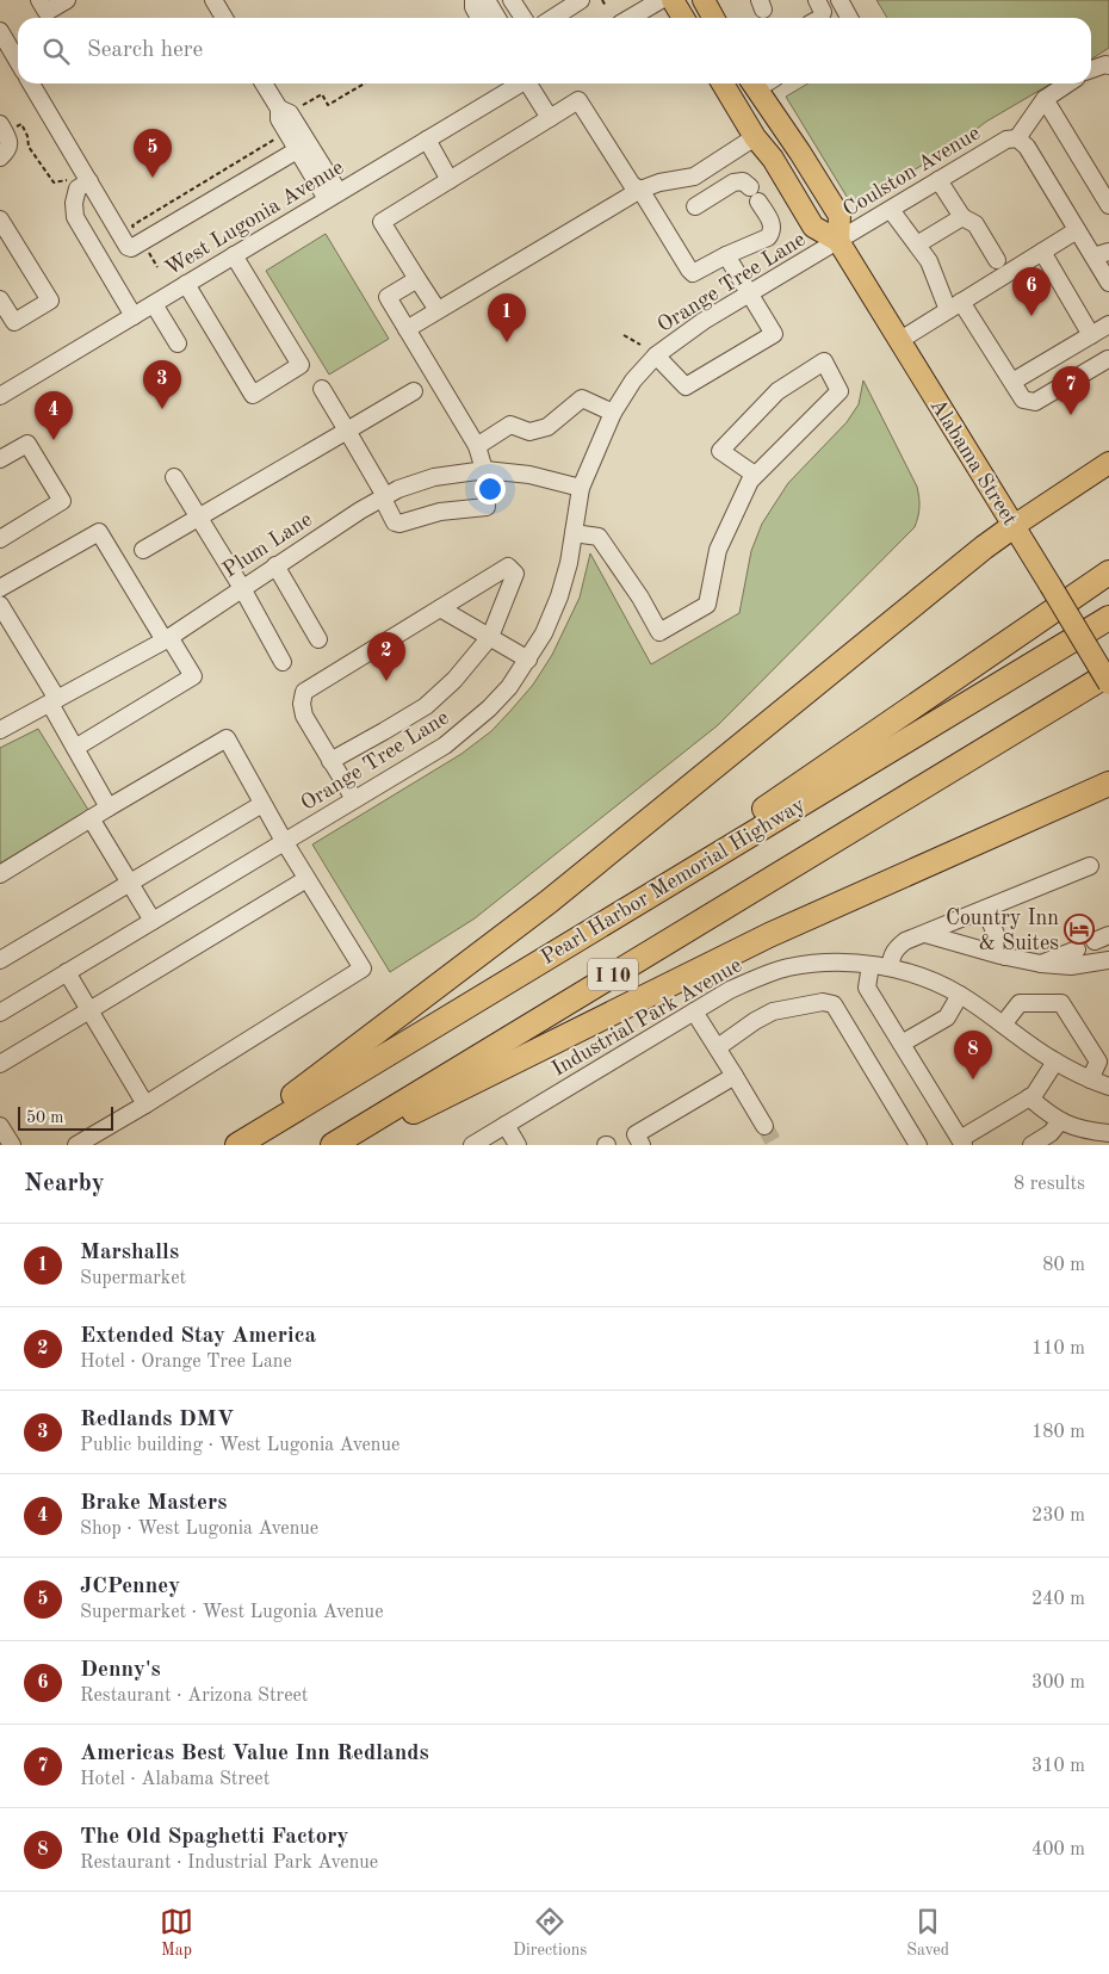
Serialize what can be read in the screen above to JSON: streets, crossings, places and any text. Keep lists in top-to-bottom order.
{
  "streets": {
    "highway": ["Pearl Harbor Memorial Highway", "I 10"],
    "main road": ["Alabama Street"],
    "street": [
      "Coulston Avenue",
      "West Lugonia Avenue",
      "Orange Tree Lane",
      "Plum Lane",
      "Industrial Park Avenue"
    ]
  },
  "crossings": [
    ["Coulston Avenue", "Orange Tree Lane"],
    ["Coulston Avenue", "Alabama Street"],
    ["Orange Tree Lane", "Alabama Street"],
    ["Orange Tree Lane", "Plum Lane"]
  ],
  "places": {
    "hotel": ["Country Inn & Suites"]
  },
  "scale_bar": "50 m",
  "page": {
    "search": "Search here",
    "pins": [
      "5",
      "6",
      "1",
      "3",
      "7",
      "4",
      "2",
      "8"
    ],
    "scale": "50 m",
    "heading": ["Nearby", "8 results"],
    "list": [
      {
        "mark": "1",
        "name": "Marshalls",
        "note": "Supermarket",
        "value": "80 m"
      },
      {
        "mark": "2",
        "name": "Extended Stay America",
        "note": "Hotel · Orange Tree Lane",
        "value": "110 m"
      },
      {
        "mark": "3",
        "name": "Redlands DMV",
        "note": "Public building · West Lugonia Avenue",
        "value": "180 m"
      },
      {
        "mark": "4",
        "name": "Brake Masters",
        "note": "Shop · West Lugonia Avenue",
        "value": "230 m"
      },
      {
        "mark": "5",
        "name": "JCPenney",
        "note": "Supermarket · West Lugonia Avenue",
        "value": "240 m"
      },
      {
        "mark": "6",
        "name": "Denny's",
        "note": "Restaurant · Arizona Street",
        "value": "300 m"
      },
      {
        "mark": "7",
        "name": "Americas Best Value Inn Redlands",
        "note": "Hotel · Alabama Street",
        "value": "310 m"
      },
      {
        "mark": "8",
        "name": "The Old Spaghetti Factory",
        "note": "Restaurant · Industrial Park Avenue",
        "value": "400 m"
      }
    ],
    "nav": ["Map", "Directions", "Saved"]
  }
}
